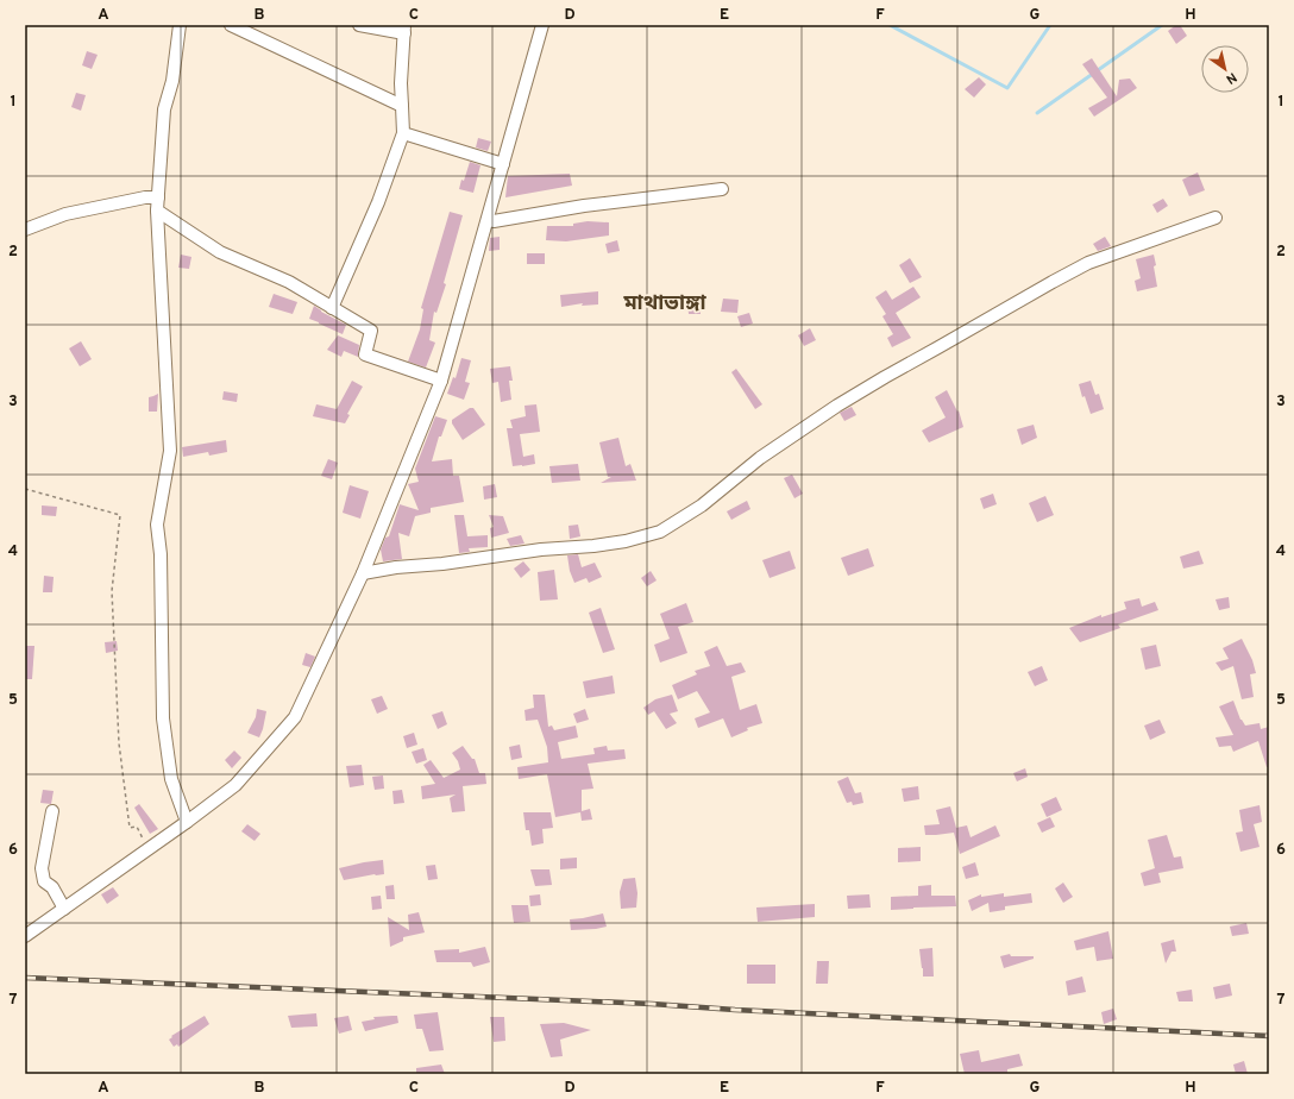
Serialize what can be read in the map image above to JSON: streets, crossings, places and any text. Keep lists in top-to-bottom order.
{
  "districts": ["মাথাভাঙ্গা"],
  "north": "bottom right",
  "grid": {
    "columns": [
      "A",
      "B",
      "C",
      "D",
      "E",
      "F",
      "G",
      "H"
    ],
    "rows": [
      "1",
      "2",
      "3",
      "4",
      "5",
      "6",
      "7"
    ]
  }
}
